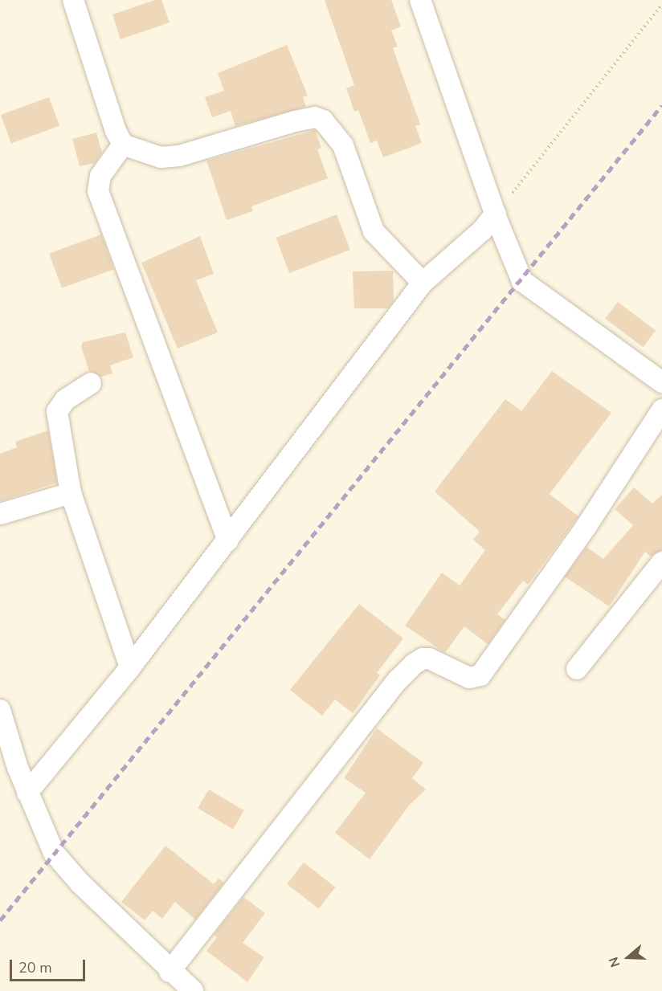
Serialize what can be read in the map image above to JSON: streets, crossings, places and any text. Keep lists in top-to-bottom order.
{
  "scale_bar": "20 m",
  "north": "left"
}
